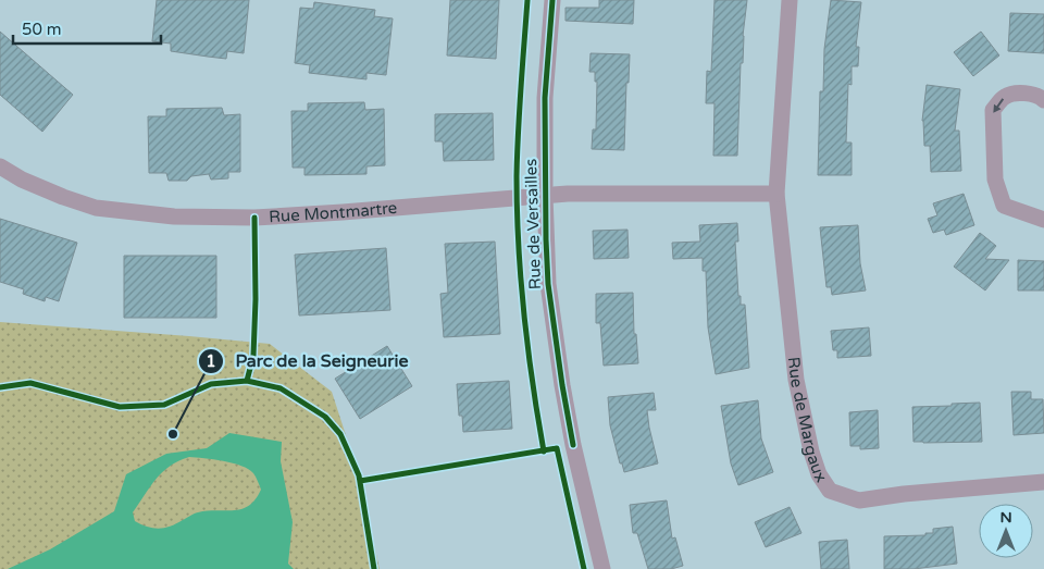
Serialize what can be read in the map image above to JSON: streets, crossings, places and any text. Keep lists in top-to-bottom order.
{
  "streets": {
    "street": ["Rue Montmartre", "Rue de Versailles", "Rue de Margaux"]
  },
  "crossings": [
    ["Rue Montmartre", "Rue de Versailles"]
  ],
  "places": ["Parc de la Seigneurie"],
  "scale_bar": "50 m",
  "north": "top"
}
